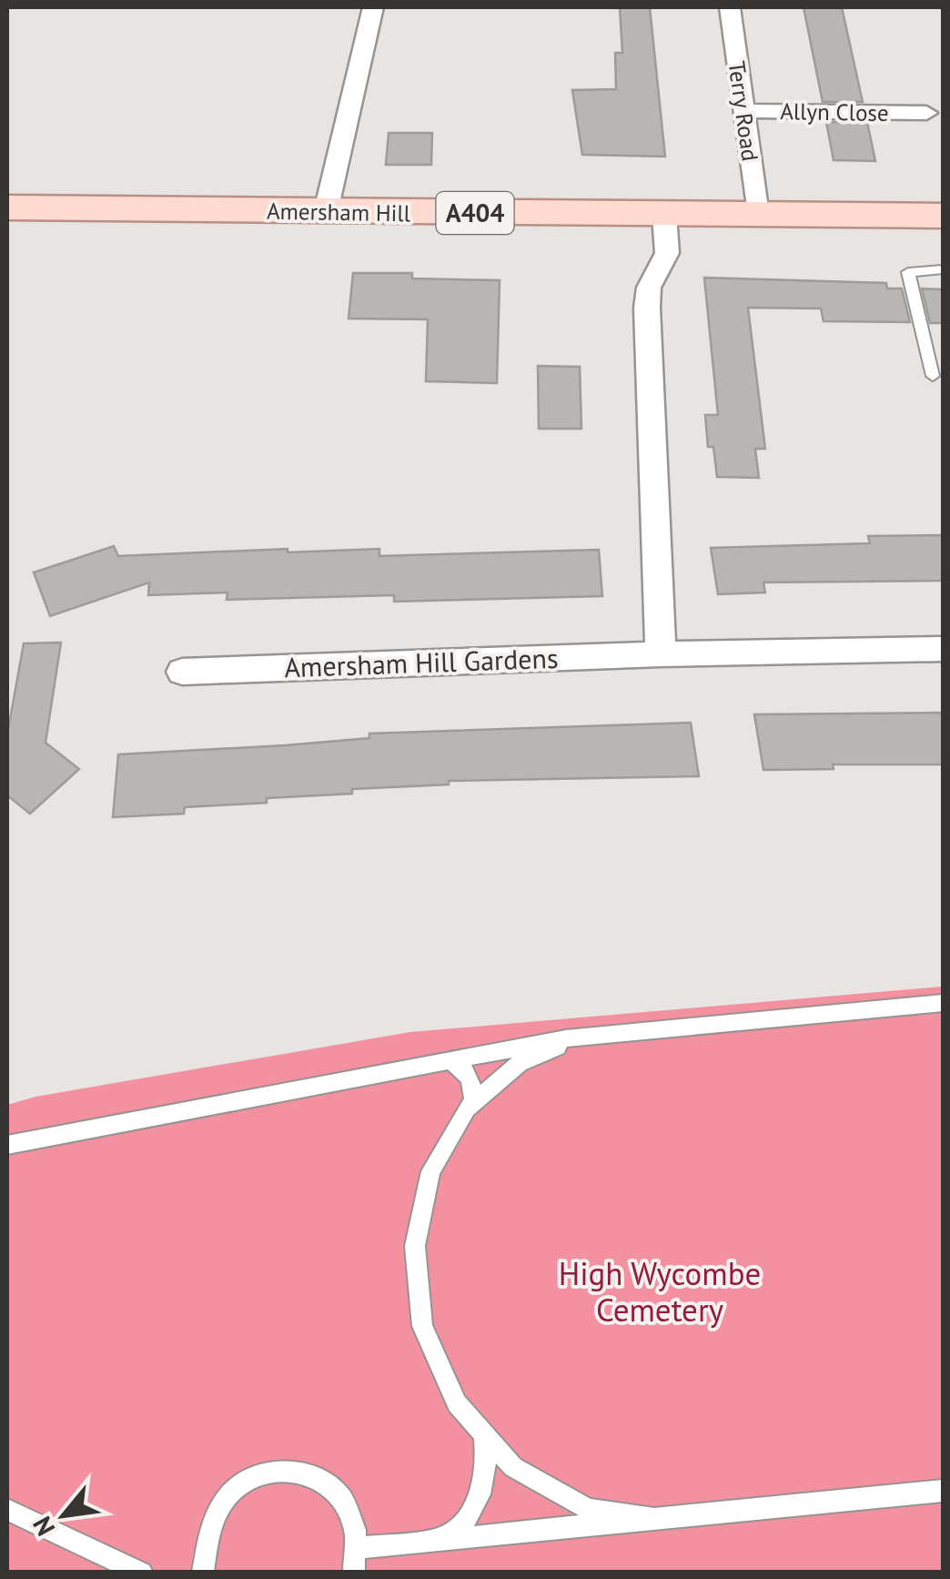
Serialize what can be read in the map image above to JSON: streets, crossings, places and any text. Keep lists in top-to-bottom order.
{
  "streets": {
    "main road": ["Amersham Hill", "A404"],
    "street": ["Terry Road", "Allyn Close", "Amersham Hill Gardens"]
  },
  "crossings": [
    ["Terry Road", "Allyn Close"],
    ["Terry Road", "Amersham Hill"]
  ],
  "parks": ["High Wycombe Cemetery"],
  "north": "bottom left"
}
